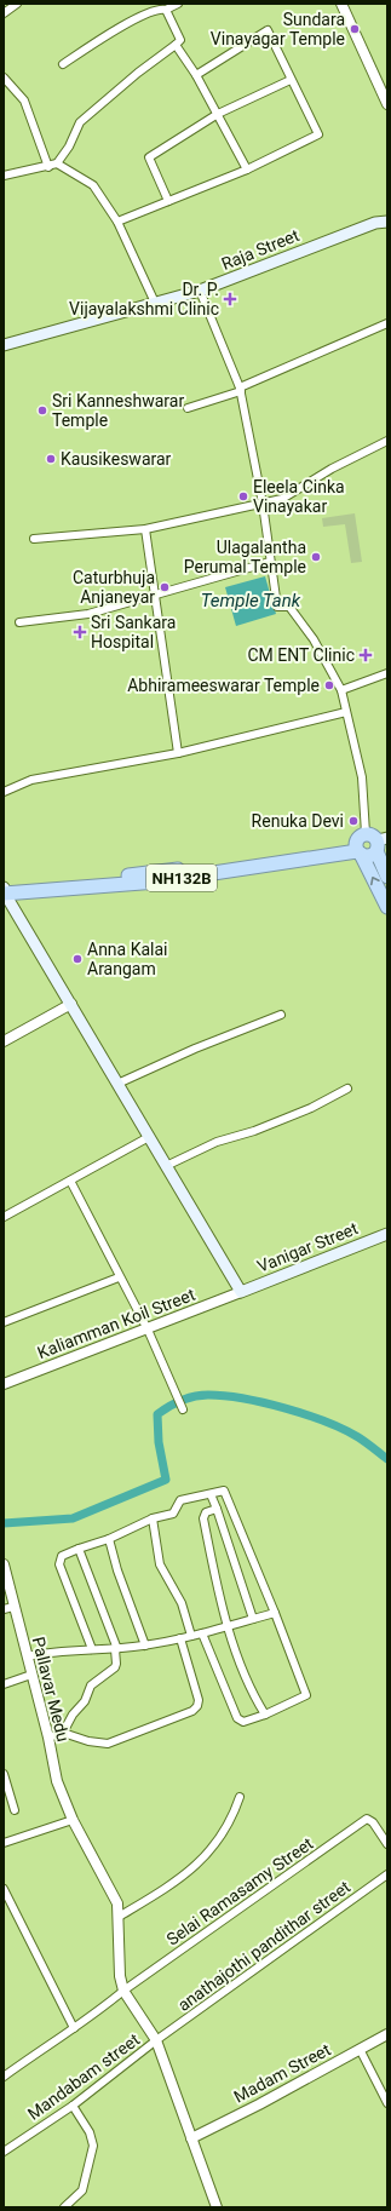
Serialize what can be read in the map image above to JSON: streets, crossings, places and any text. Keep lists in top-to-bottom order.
{
  "streets": {
    "highway": ["NH132B"],
    "main road": ["Raja Street", "Vanigar Street"],
    "street": [
      "Kaliamman Koil Street",
      "Pallavar Medu",
      "Selai Ramasamy Street",
      "anathajothi pandithar street",
      "Madam Street",
      "Mandabam street"
    ]
  },
  "crossings": [
    ["Vanigar Street", "Kaliamman Koil Street"],
    ["Pallavar Medu", "Selai Ramasamy Street"],
    ["anathajothi pandithar street", "Mandabam street"]
  ],
  "water": ["Temple Tank"],
  "places": {
    "other": [
      "Sundara Vinayagar Temple",
      "Sri Kanneshwarar Temple",
      "Kausikeswarar",
      "Eleela Cinka Vinayakar",
      "Ulagalantha Perumal Temple",
      "Caturbhuja Anjaneyar",
      "Abhirameeswarar Temple",
      "Renuka Devi",
      "Anna Kalai Arangam"
    ],
    "health": ["Dr. P. Vijayalakshmi Clinic", "Sri Sankara Hospital", "CM ENT Clinic"]
  }
}
